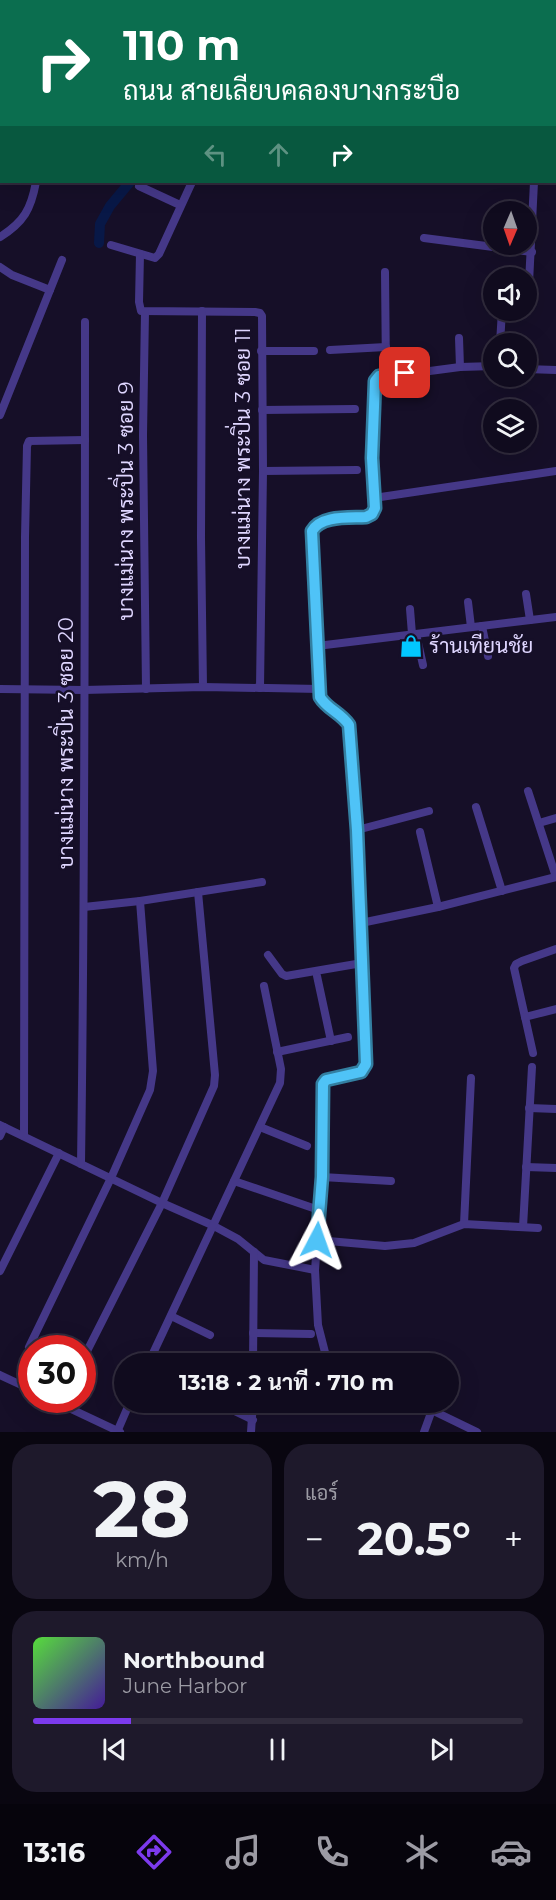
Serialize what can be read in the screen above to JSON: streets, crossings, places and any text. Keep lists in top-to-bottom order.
{
  "streets": {
    "street": ["บางแม่นาง พระปิ่น 3 ซอย 11", "บางแม่นาง พระปิ่น 3 ซอย 9", "บางแม่นาง พระปิ่น 3 ซอย 20"]
  },
  "crossings": [
    ["บางแม่นาง พระปิ่น 3 ซอย 11", "บางแม่นาง พระปิ่น 3 ซอย 9"]
  ],
  "places": {
    "shop": ["ร้านเทียนชัย"]
  },
  "north": "bottom",
  "page": {
    "turn": ["110 m", "ถนน สายเลียบคลองบางกระบือ"],
    "limit": "30",
    "trip": "13:18 · 2 นาที · 710 m",
    "tile": [
      ["28", "km/h"],
      "แอร์"
    ],
    "heat": ["−", "20.5°", "+"],
    "song": ["Northbound", "June Harbor"],
    "tabs": "13:16"
  }
}
